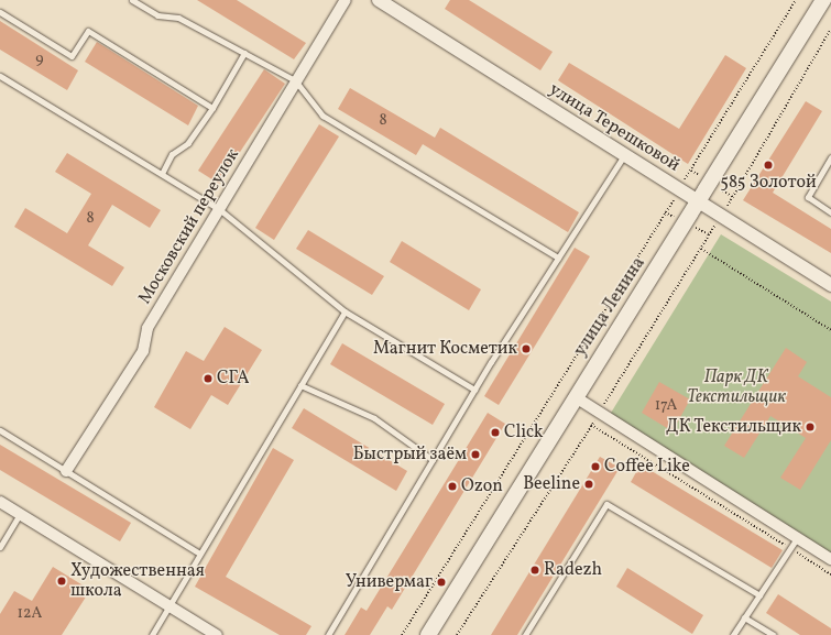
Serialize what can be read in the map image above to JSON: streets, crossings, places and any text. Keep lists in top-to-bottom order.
{
  "streets": {
    "main road": ["улица Ленина"],
    "street": ["улица Терешковой", "Московский переулок"]
  },
  "crossings": [
    ["улица Терешковой", "улица Ленина"]
  ],
  "parks": ["Парк ДК Текстильщик"],
  "places": [
    "585 Золотой",
    "Магнит Косметик",
    "СГА",
    "ДК Текстильщик",
    "Click",
    "Быстрый заём",
    "Coffee Like",
    "Beeline",
    "Ozon",
    "Radezh",
    "Художественная школа",
    "Универмаг"
  ],
  "house_numbers": [
    "9",
    "8",
    "8",
    "17А",
    "12А"
  ]
}
